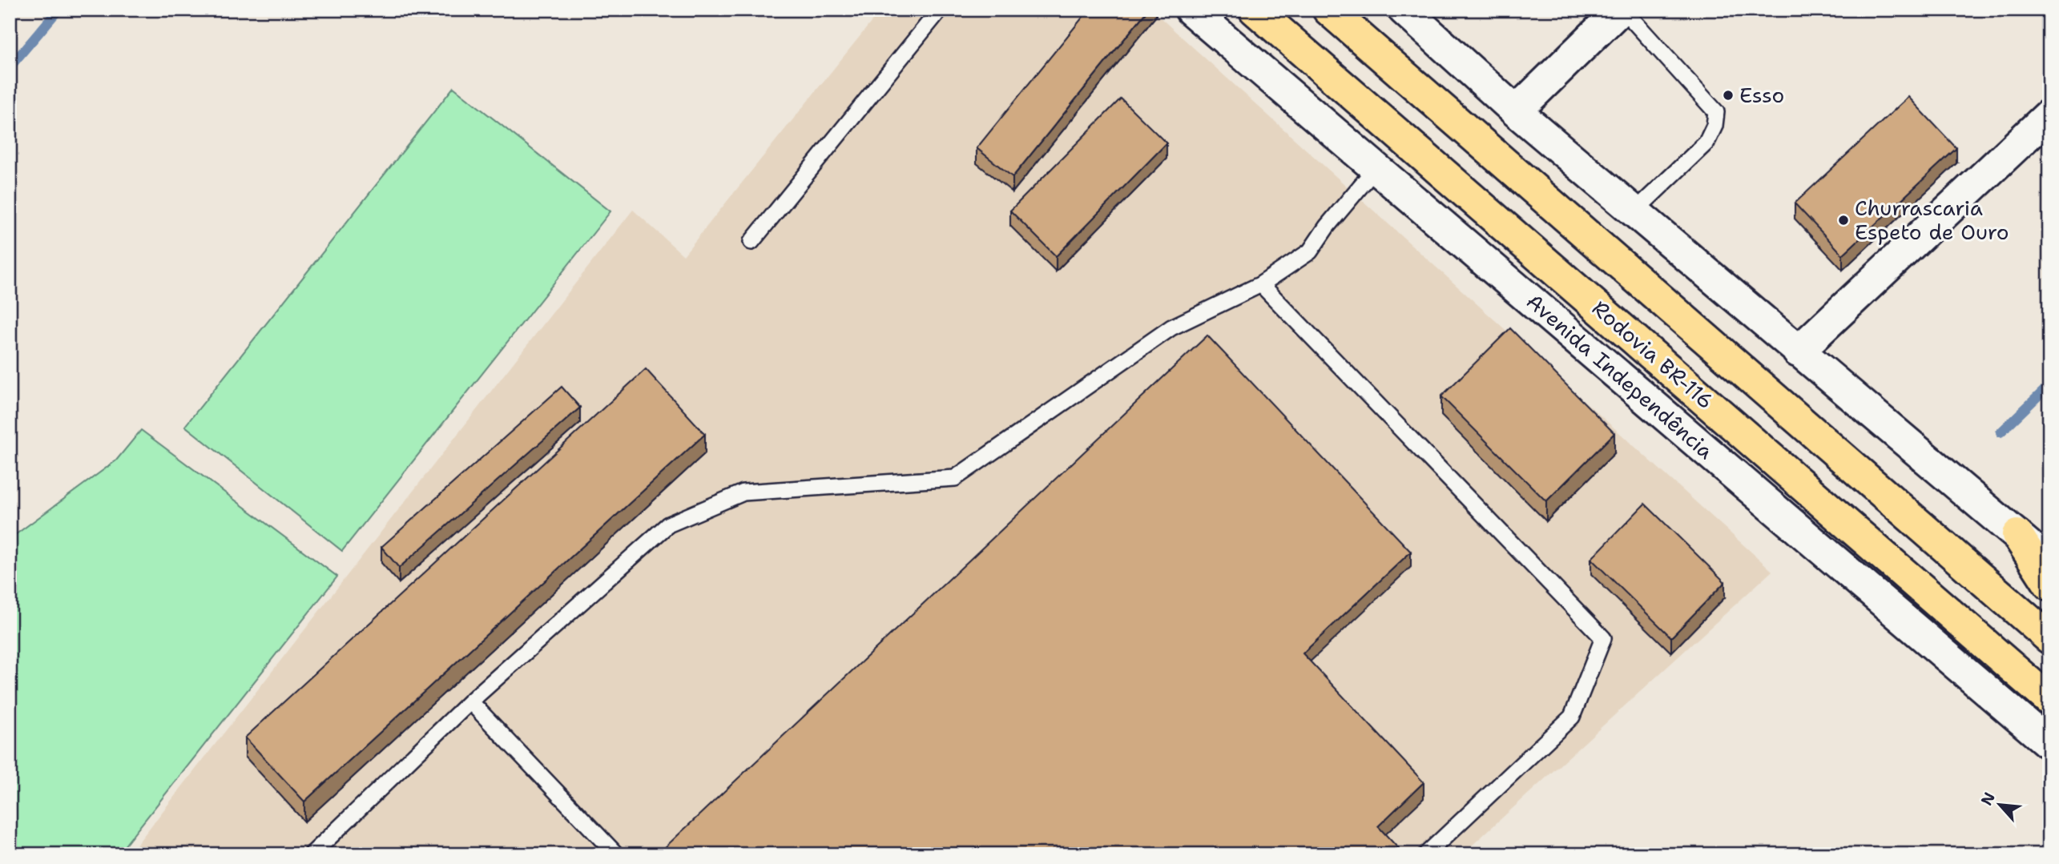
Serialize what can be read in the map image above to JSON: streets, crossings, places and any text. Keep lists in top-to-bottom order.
{
  "streets": {
    "highway": ["Rodovia BR-116"],
    "main road": ["Avenida Independência"]
  },
  "places": ["Esso", "Churrascaria Espeto de Ouro"],
  "north": "top left"
}
